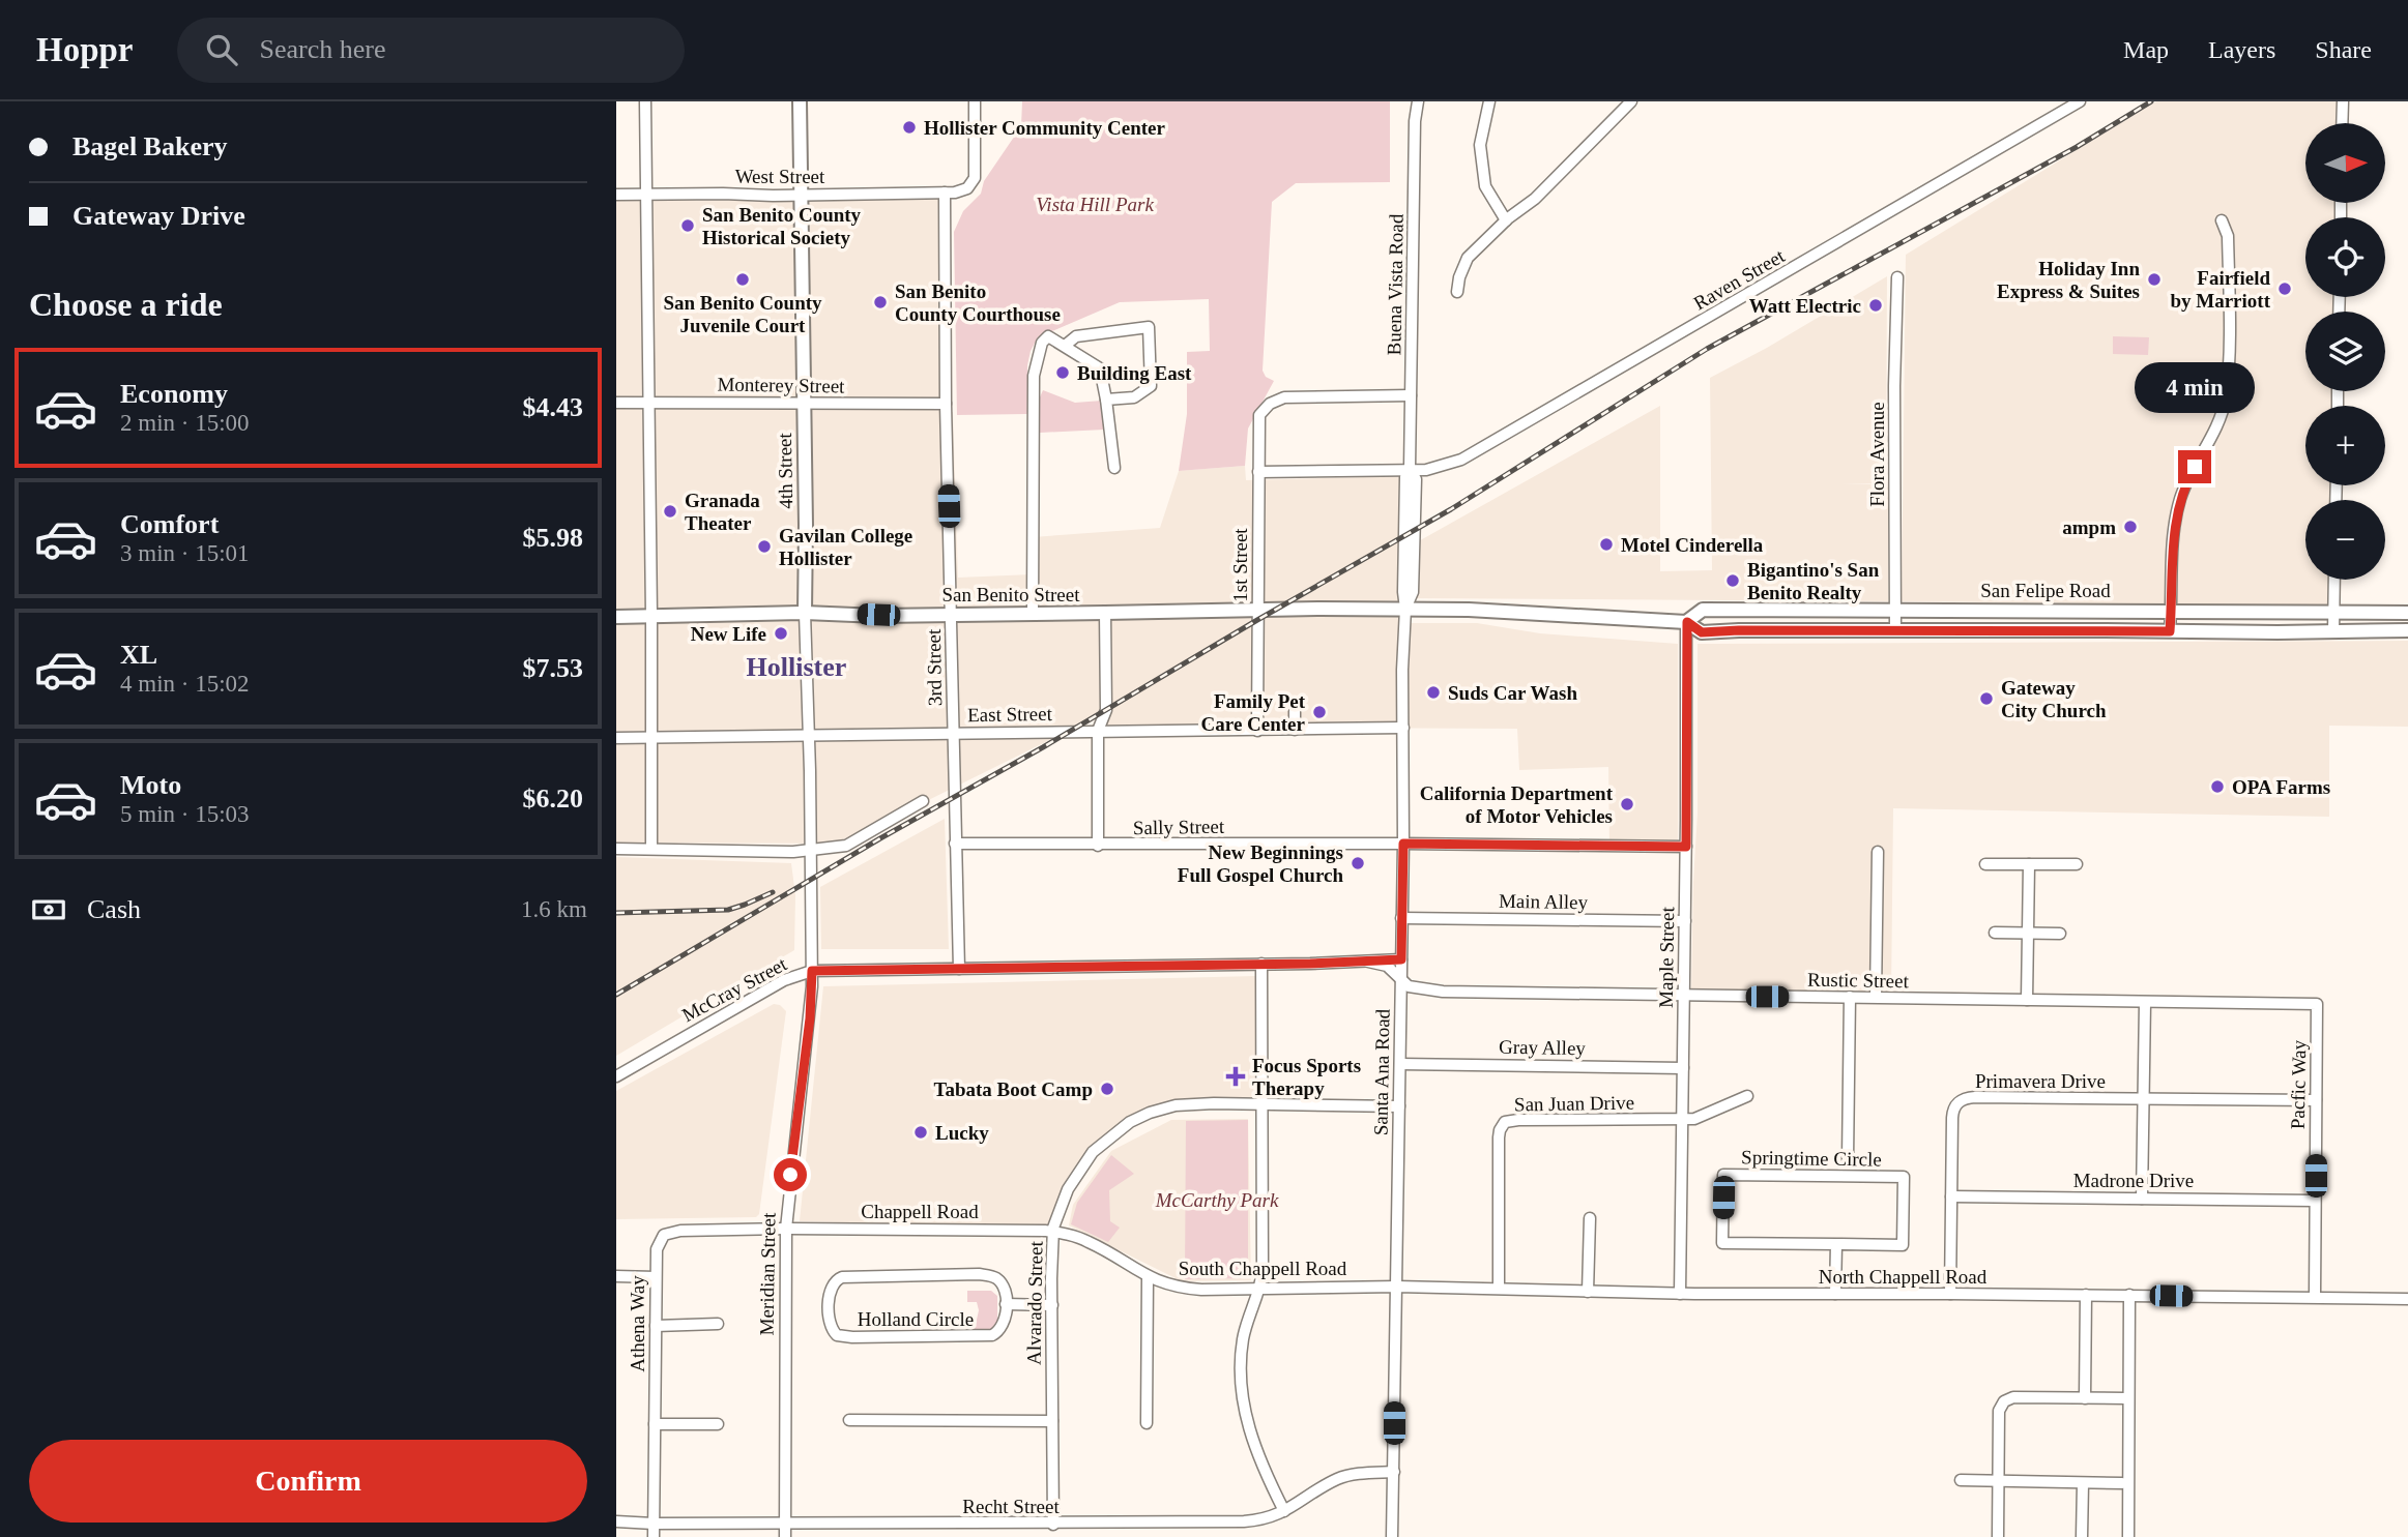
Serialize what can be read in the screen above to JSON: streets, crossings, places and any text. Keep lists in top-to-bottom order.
{
  "streets": {
    "main road": ["4th Street", "San Felipe Road", "San Benito Street"],
    "street": [
      "West Street",
      "Raven Street",
      "Buena Vista Road",
      "Monterey Street",
      "Flora Avenue",
      "1st Street",
      "3rd Street",
      "East Street",
      "Sally Street",
      "Main Alley",
      "Maple Street",
      "Rustic Street",
      "McCray Street",
      "Gray Alley",
      "Santa Ana Road",
      "Primavera Drive",
      "Pacfic Way",
      "San Juan Drive",
      "Springtime Circle",
      "Madrone Drive",
      "Chappell Road",
      "South Chappell Road",
      "Meridian Street",
      "North Chappell Road",
      "Alvarado Street",
      "Holland Circle",
      "Athena Way",
      "Recht Street"
    ]
  },
  "crossings": [
    ["West Street", "4th Street"],
    ["West Street", "3rd Street"],
    ["Raven Street", "Buena Vista Road"],
    ["Raven Street", "1st Street"],
    ["Buena Vista Road", "1st Street"],
    ["Buena Vista Road", "San Felipe Road"],
    ["Buena Vista Road", "San Benito Street"],
    ["Buena Vista Road", "Santa Ana Road"],
    ["Monterey Street", "4th Street"],
    ["Monterey Street", "3rd Street"],
    ["Flora Avenue", "San Felipe Road"],
    ["4th Street", "San Benito Street"],
    ["4th Street", "East Street"],
    ["4th Street", "McCray Street"],
    ["4th Street", "Meridian Street"],
    ["1st Street", "San Benito Street"],
    ["1st Street", "East Street"],
    ["San Felipe Road", "San Benito Street"],
    ["San Felipe Road", "Maple Street"],
    ["San Felipe Road", "Santa Ana Road"],
    ["San Benito Street", "3rd Street"],
    ["San Benito Street", "Santa Ana Road"],
    ["3rd Street", "East Street"],
    ["3rd Street", "Sally Street"],
    ["3rd Street", "McCray Street"],
    ["East Street", "Santa Ana Road"],
    ["Sally Street", "Maple Street"],
    ["Sally Street", "Santa Ana Road"],
    ["Main Alley", "Maple Street"],
    ["Main Alley", "Santa Ana Road"],
    ["Maple Street", "Rustic Street"],
    ["Maple Street", "Gray Alley"],
    ["Maple Street", "San Juan Drive"],
    ["Maple Street", "North Chappell Road"],
    ["Rustic Street", "McCray Street"],
    ["Rustic Street", "Santa Ana Road"],
    ["Rustic Street", "Pacfic Way"],
    ["McCray Street", "Santa Ana Road"],
    ["McCray Street", "Meridian Street"],
    ["Gray Alley", "Santa Ana Road"],
    ["Santa Ana Road", "South Chappell Road"],
    ["Santa Ana Road", "North Chappell Road"],
    ["Santa Ana Road", "Alvarado Street"],
    ["Santa Ana Road", "Recht Street"],
    ["Primavera Drive", "Pacfic Way"],
    ["Primavera Drive", "Madrone Drive"],
    ["Primavera Drive", "North Chappell Road"],
    ["Pacfic Way", "Madrone Drive"],
    ["Pacfic Way", "North Chappell Road"],
    ["San Juan Drive", "North Chappell Road"],
    ["Chappell Road", "South Chappell Road"],
    ["Chappell Road", "Meridian Street"],
    ["Chappell Road", "Alvarado Street"],
    ["Chappell Road", "Athena Way"],
    ["South Chappell Road", "North Chappell Road"],
    ["South Chappell Road", "Alvarado Street"],
    ["Meridian Street", "Athena Way"],
    ["Meridian Street", "Recht Street"],
    ["Alvarado Street", "Recht Street"],
    ["Athena Way", "Recht Street"]
  ],
  "districts": ["Hollister"],
  "parks": ["Vista Hill Park", "McCarthy Park"],
  "places": {
    "other": [
      "Hollister Community Center",
      "San Benito County Historical Society",
      "San Benito County Juvenile Court",
      "Holiday Inn Express & Suites",
      "Fairfield by Marriott",
      "San Benito County Courthouse",
      "Watt Electric",
      "Building East",
      "Granada Theater",
      "ampm",
      "Motel Cinderella",
      "Gavilan College Hollister",
      "Bigantino's San Benito Realty",
      "New Life",
      "Suds Car Wash",
      "Gateway City Church",
      "Family Pet Care Center",
      "OPA Farms",
      "California Department of Motor Vehicles",
      "New Beginnings Full Gospel Church",
      "Tabata Boot Camp",
      "Lucky"
    ],
    "health": ["Focus Sports Therapy"]
  },
  "north": "right",
  "page": {
    "header": "Hoppr",
    "search": "Search here",
    "nav": ["Map", "Layers", "Share"],
    "banner": ["Bagel Bakery", "Gateway Drive"],
    "map_buttons": ["+", "−"],
    "heading": "Choose a ride",
    "list": [
      {
        "name": "Economy",
        "note": "2 min · 15:00",
        "value": "$4.43"
      },
      {
        "name": "Comfort",
        "note": "3 min · 15:01",
        "value": "$5.98"
      },
      {
        "name": "XL",
        "note": "4 min · 15:02",
        "value": "$7.53"
      },
      {
        "name": "Moto",
        "note": "5 min · 15:03",
        "value": "$6.20"
      }
    ],
    "bubble": "4 min",
    "pay": ["Cash", "1.6 km"],
    "buttons": "Confirm"
  }
}
